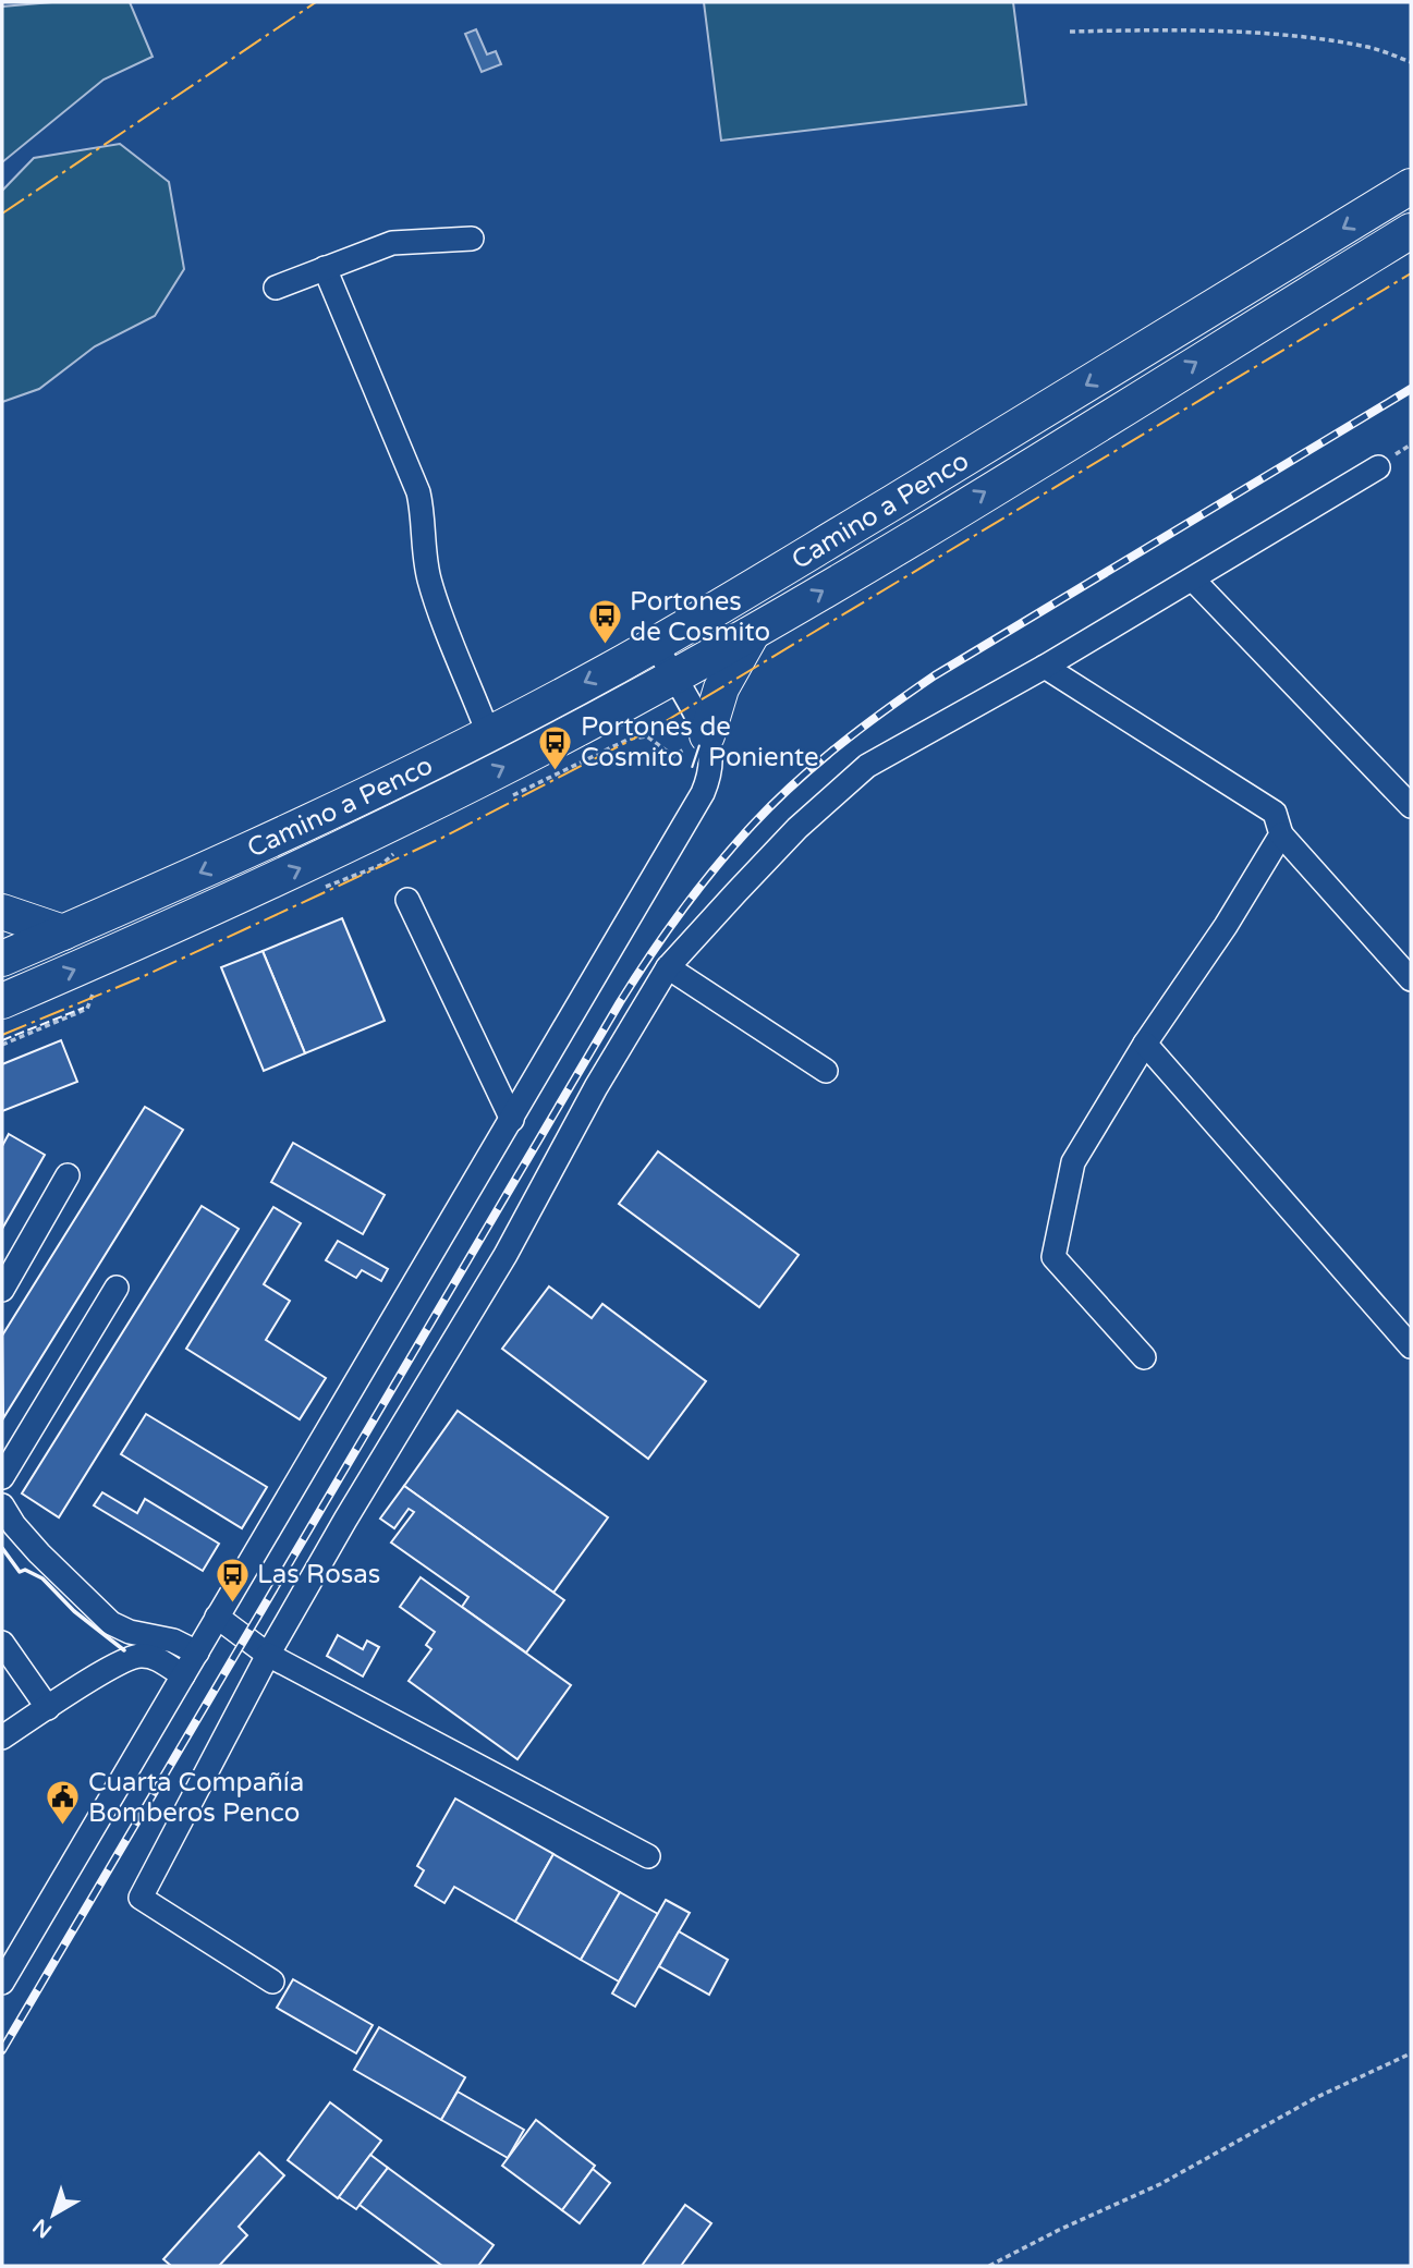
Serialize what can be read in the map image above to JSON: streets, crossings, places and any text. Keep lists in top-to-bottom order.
{
  "streets": {
    "highway": ["Camino a Penco"]
  },
  "places": {
    "bus stop": ["Portones de Cosmito", "Portones de Cosmito / Poniente", "Las Rosas"],
    "public building": ["Cuarta Compañía Bomberos Penco"]
  },
  "north": "bottom left"
}
